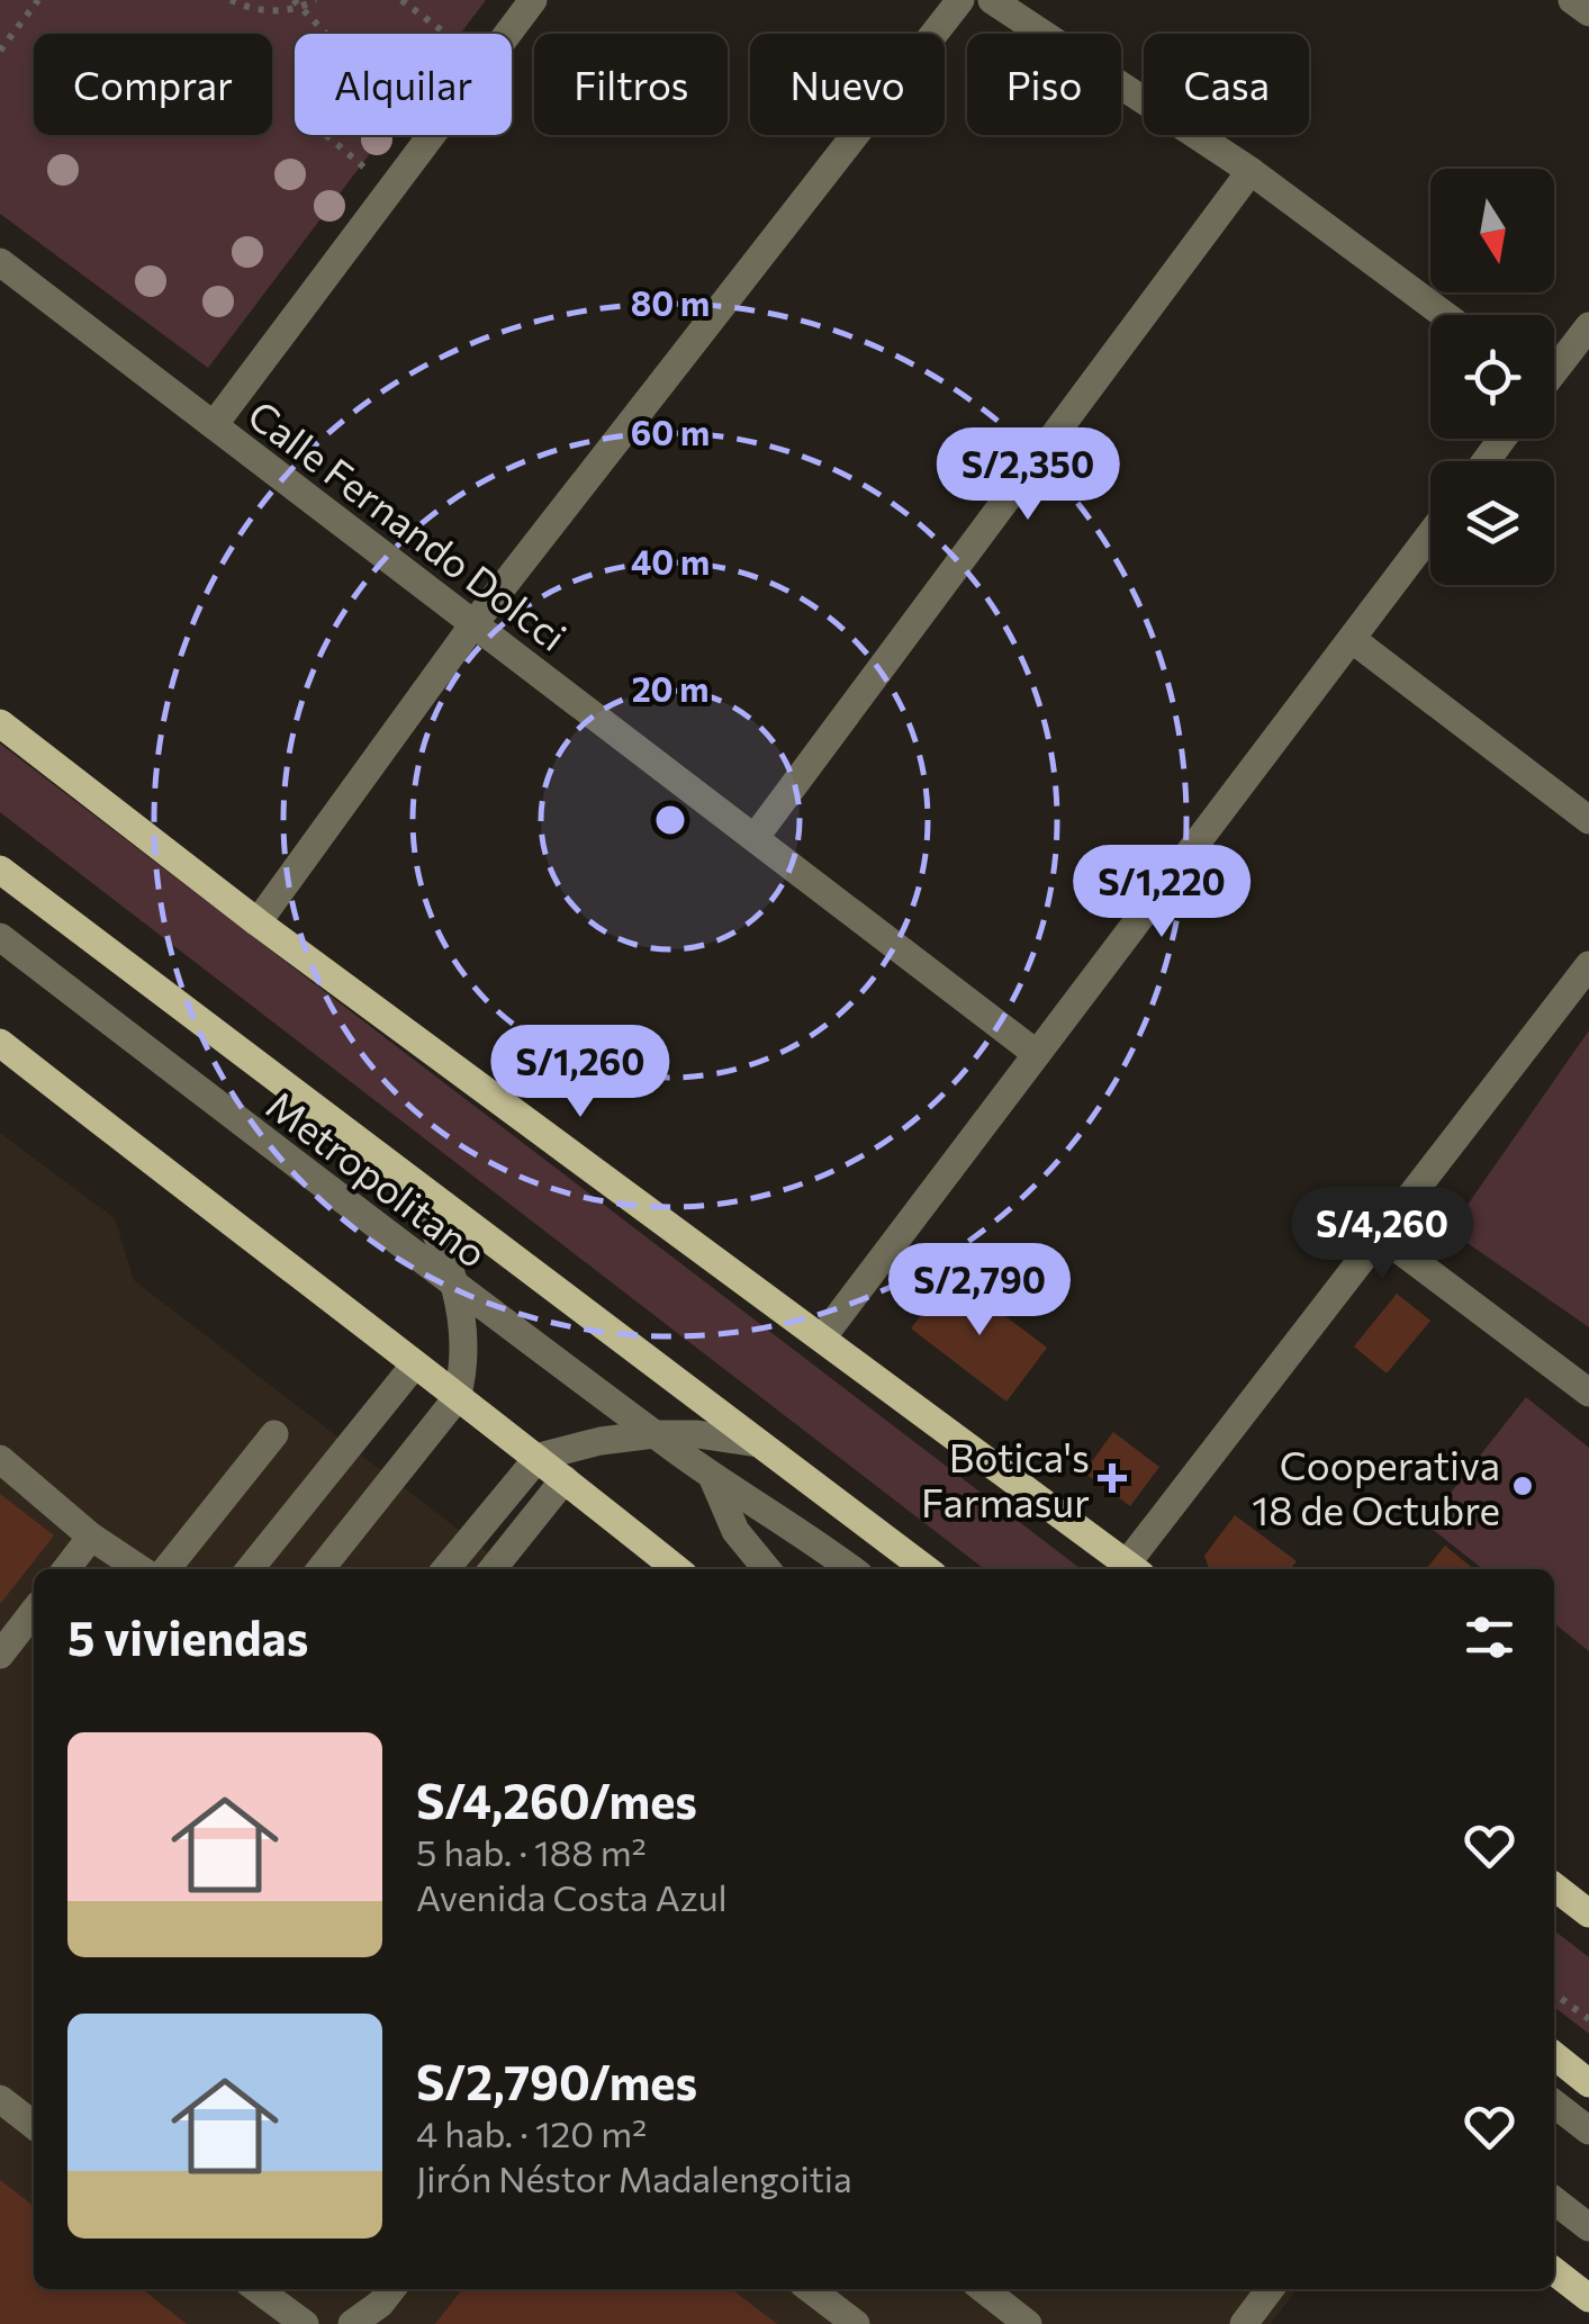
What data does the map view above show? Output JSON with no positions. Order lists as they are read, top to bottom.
{
  "streets": {
    "street": ["Calle Fernando Dolcci", "Metropolitano"]
  },
  "places": {
    "health": ["Botica's Farmasur"],
    "other": ["Cooperativa 18 de Octubre"]
  },
  "north": "bottom",
  "page": {
    "chip": [
      "Comprar",
      "Alquilar",
      "Filtros",
      "Nuevo",
      "Piso",
      "Casa"
    ],
    "price": [
      "S/2,350",
      "S/1,220",
      "S/1,260",
      "S/4,260",
      "S/2,790"
    ],
    "heading": "5 viviendas",
    "list": [
      {
        "name": "S/4,260/mes",
        "note": "5 hab. · 188 m² · Avenida Costa Azul"
      },
      {
        "name": "S/2,790/mes",
        "note": "4 hab. · 120 m² · Jirón Néstor Madalengoitia"
      }
    ]
  },
  "rings": [
    "80 m",
    "60 m",
    "40 m",
    "20 m"
  ]
}
